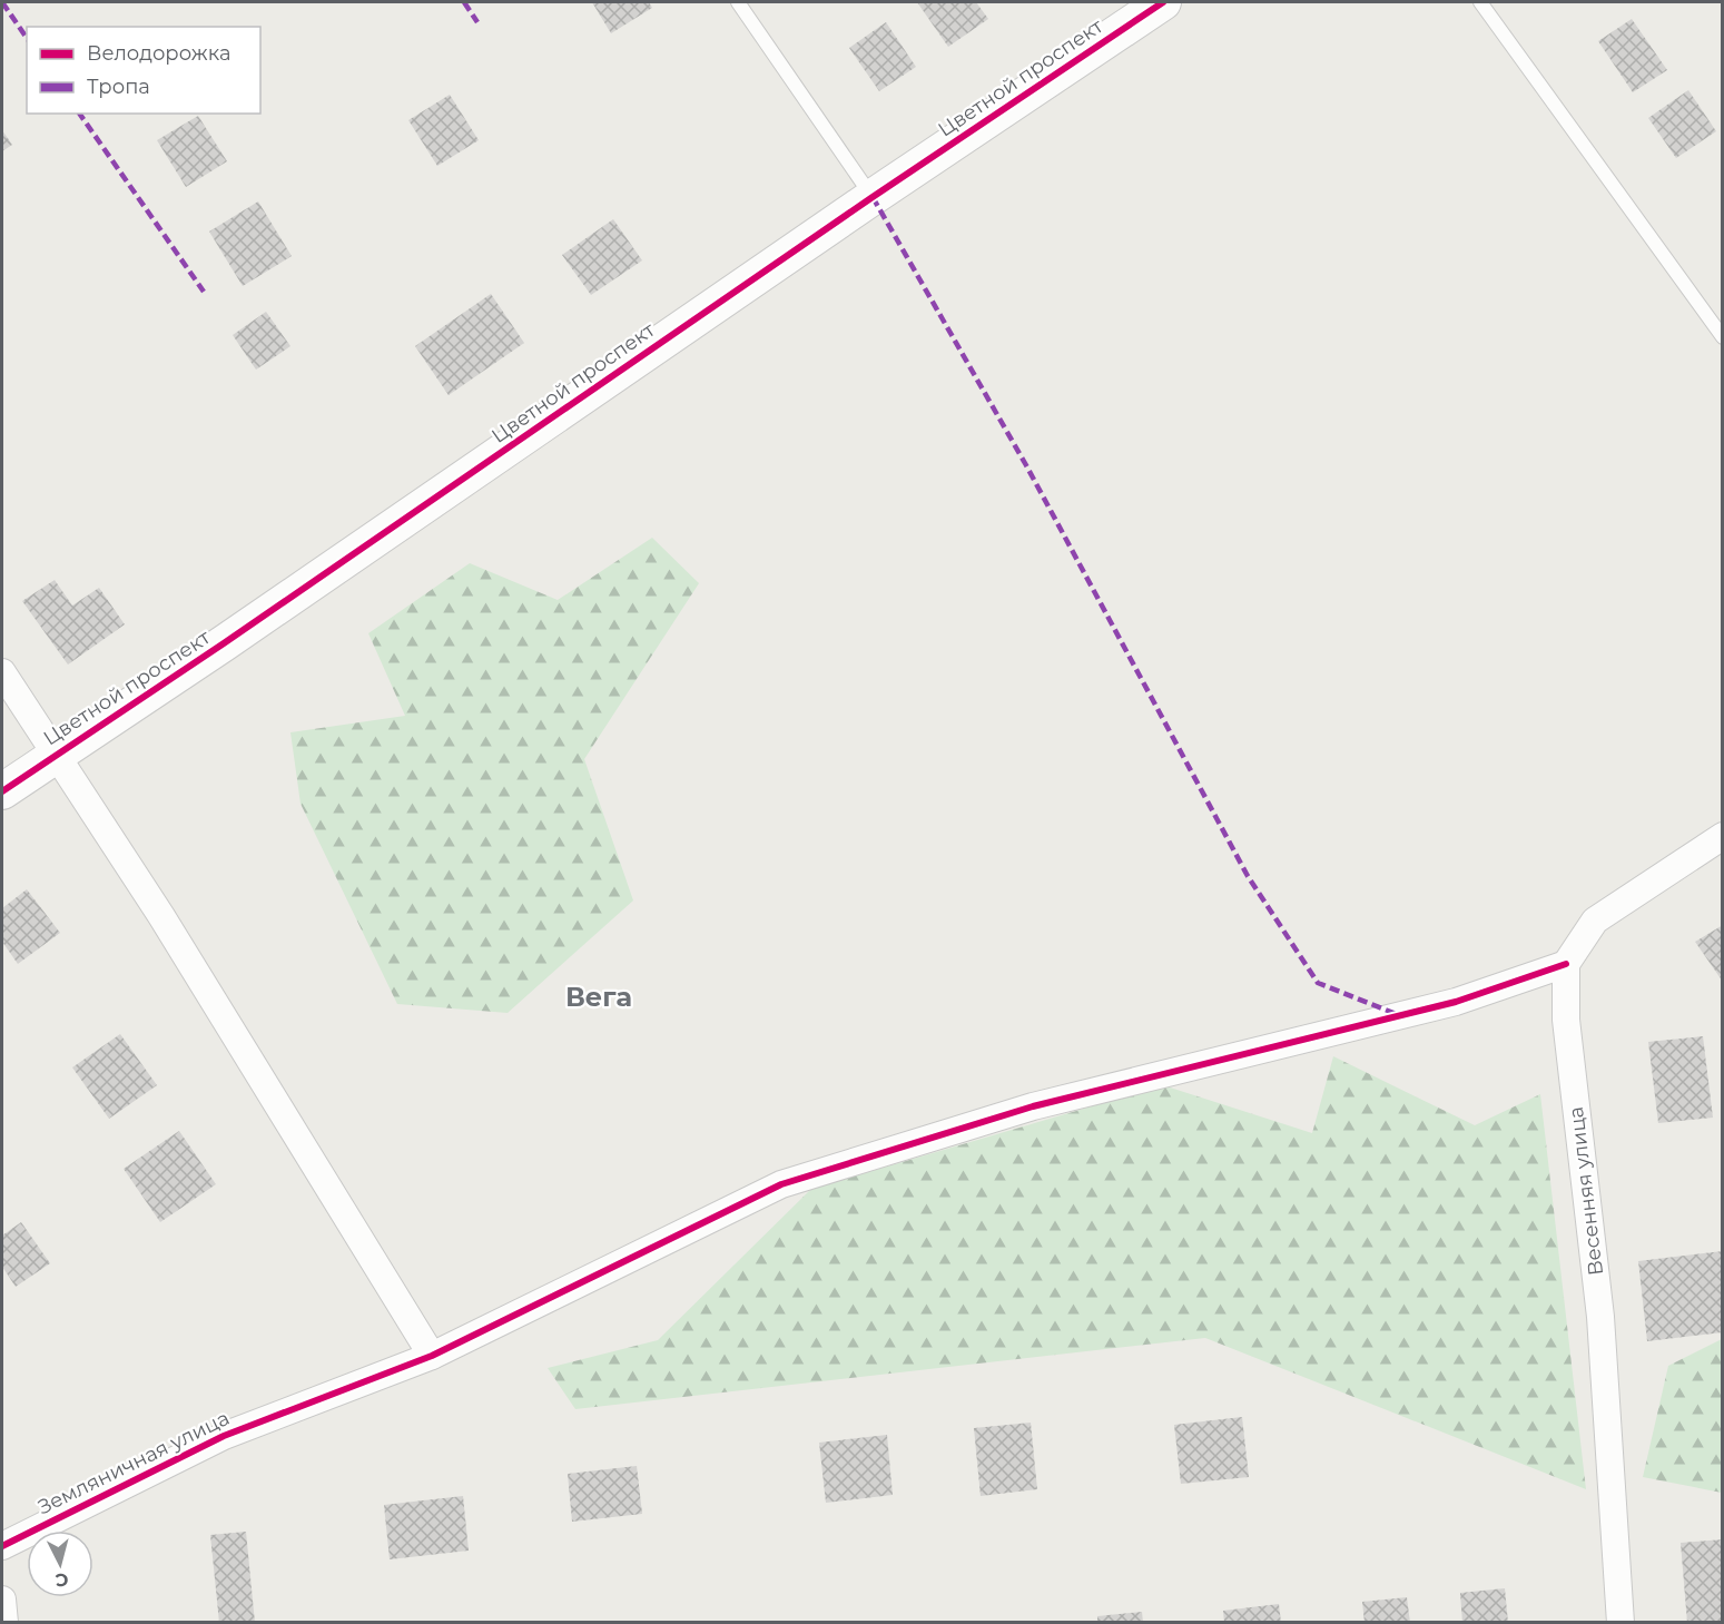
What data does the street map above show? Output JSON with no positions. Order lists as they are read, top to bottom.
{
  "streets": {
    "street": ["Цветной проспект", "Весенняя улица", "Земляничная улица"]
  },
  "crossings": [
    ["Весенняя улица", "Земляничная улица"]
  ],
  "districts": ["Вега"],
  "legend": ["Велодорожка", "Тропа"],
  "north": "bottom"
}
